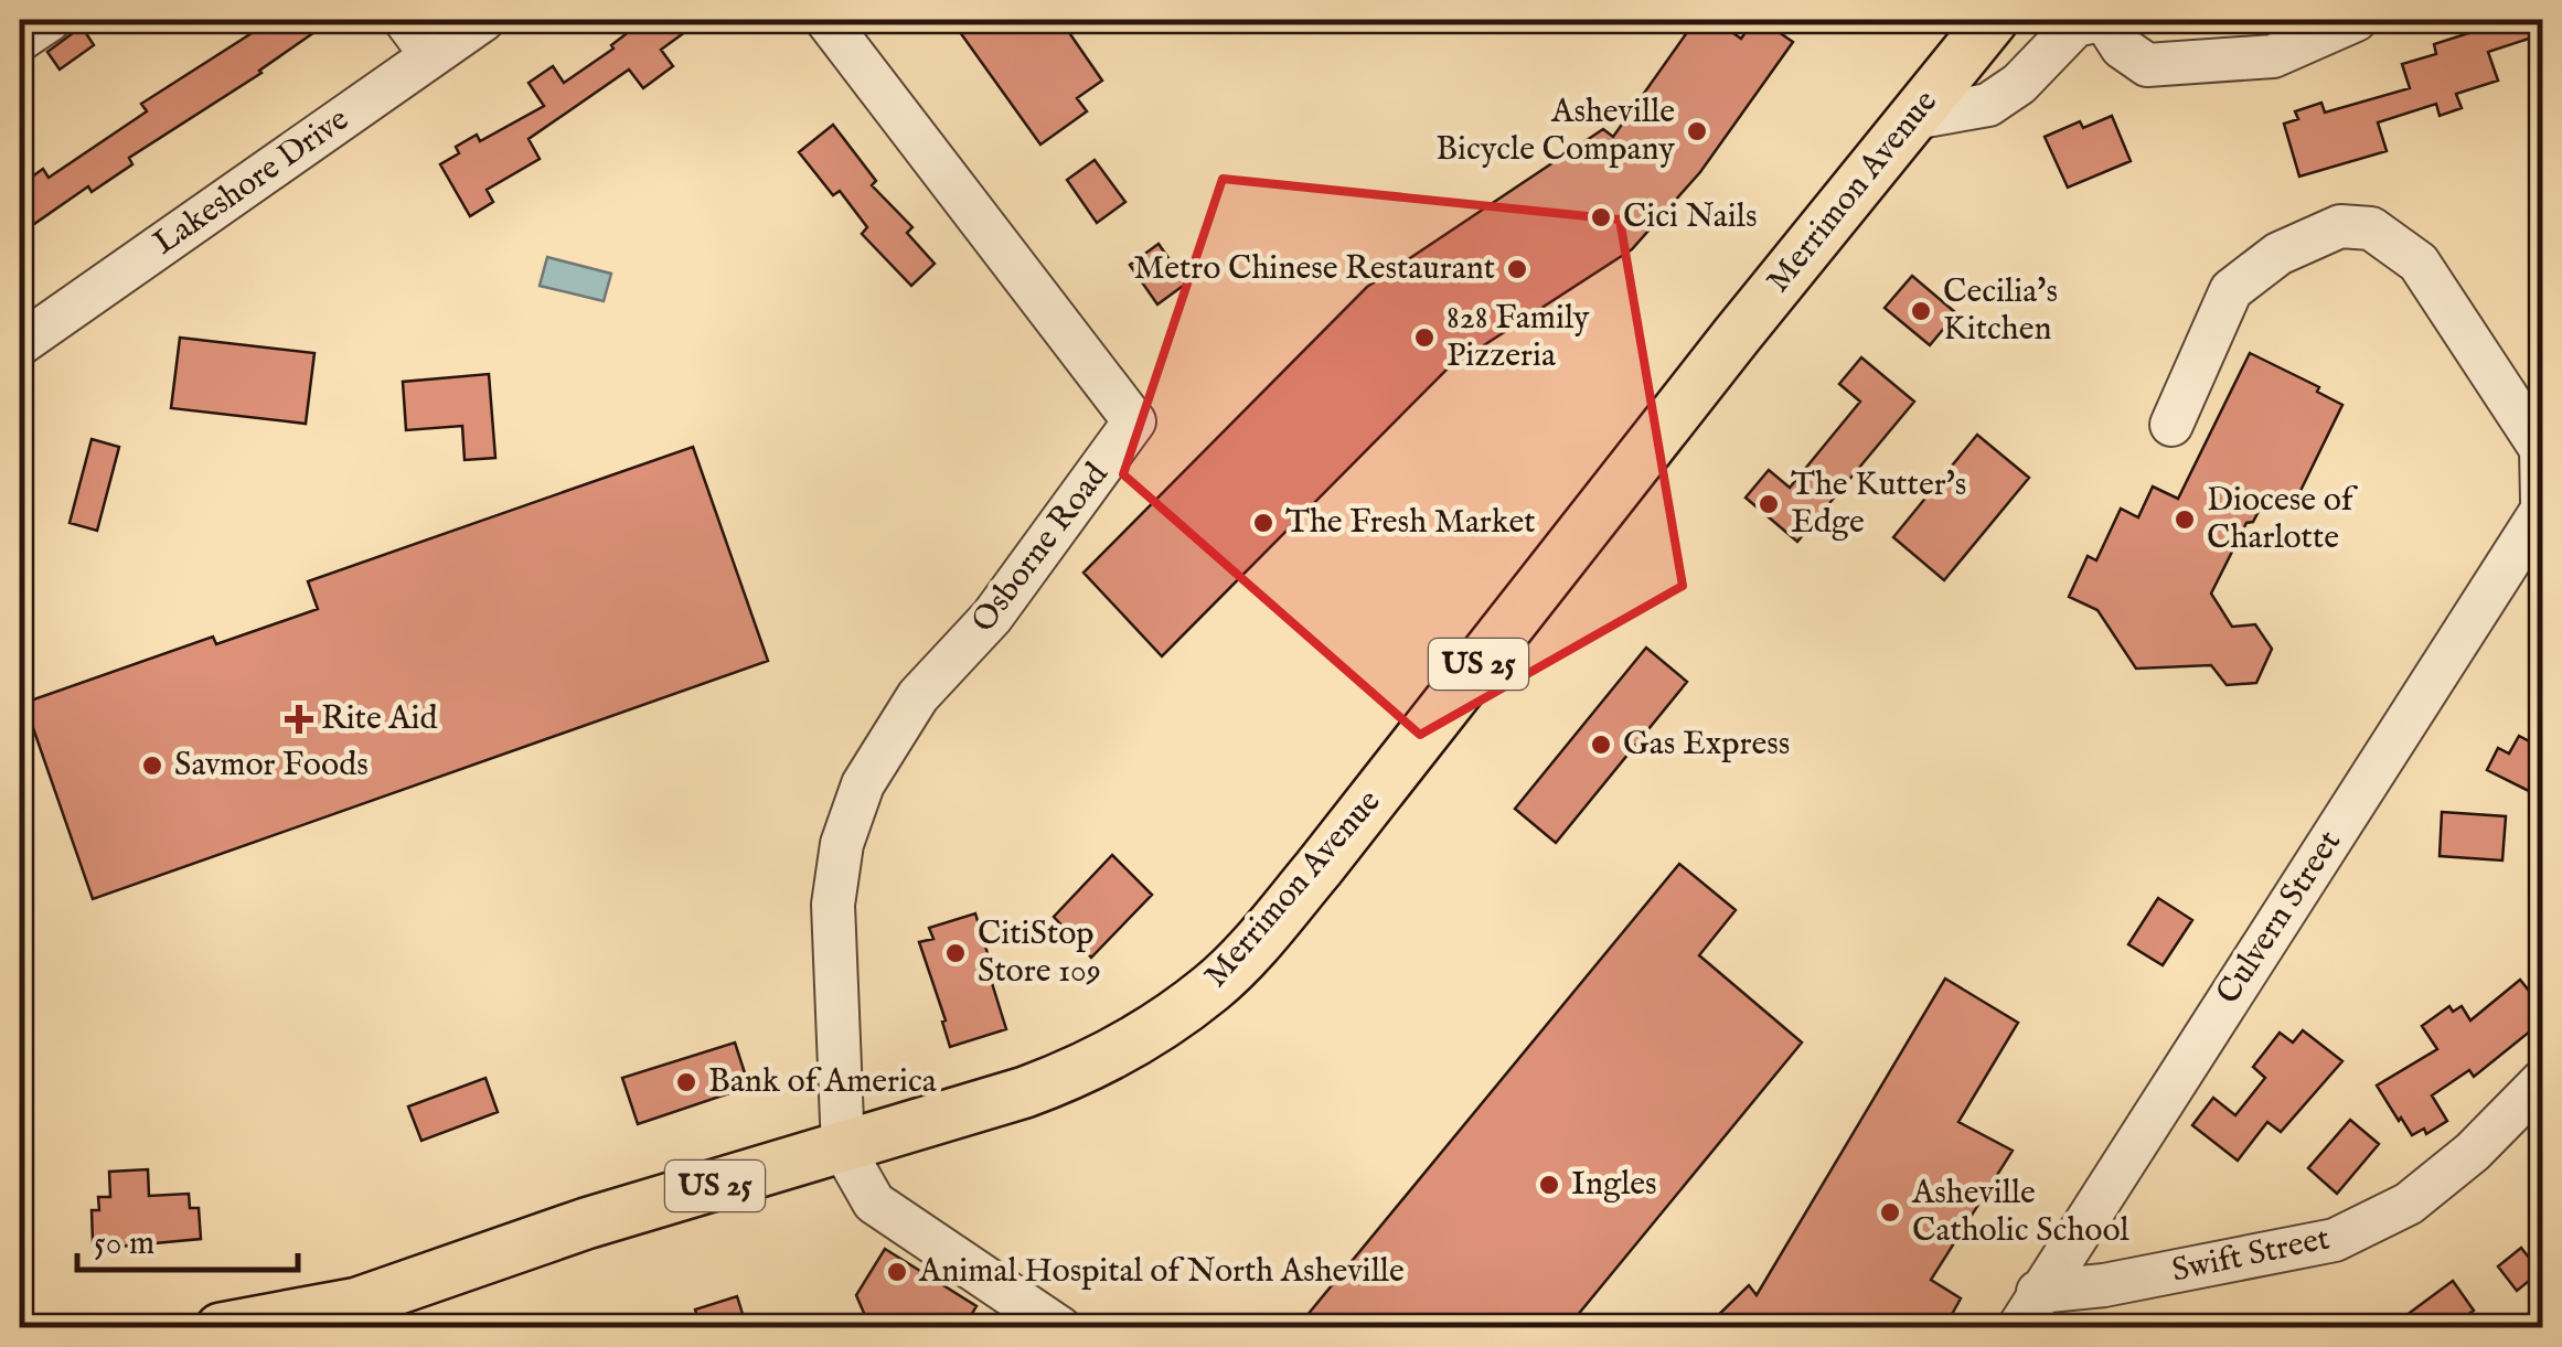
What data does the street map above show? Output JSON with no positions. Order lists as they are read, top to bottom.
{
  "streets": {
    "main road": ["Merrimon Avenue", "US 25"],
    "street": [
      "Lakeshore Drive",
      "Osborne Road",
      "Culvern Street",
      "Swift Street"
    ]
  },
  "crossings": [
    ["Merrimon Avenue", "Osborne Road"],
    ["Culvern Street", "Swift Street"]
  ],
  "places": {
    "other": [
      "Asheville Bicycle Company",
      "Cici Nails",
      "Metro Chinese Restaurant",
      "Cecilia's Kitchen",
      "828 Family Pizzeria",
      "The Kutter's Edge",
      "Diocese of Charlotte",
      "The Fresh Market",
      "Gas Express",
      "Savmor Foods",
      "CitiStop Store 109",
      "Bank of America",
      "Ingles",
      "Asheville Catholic School",
      "Animal Hospital of North Asheville"
    ],
    "health": ["Rite Aid"]
  },
  "scale_bar": "50 m"
}
